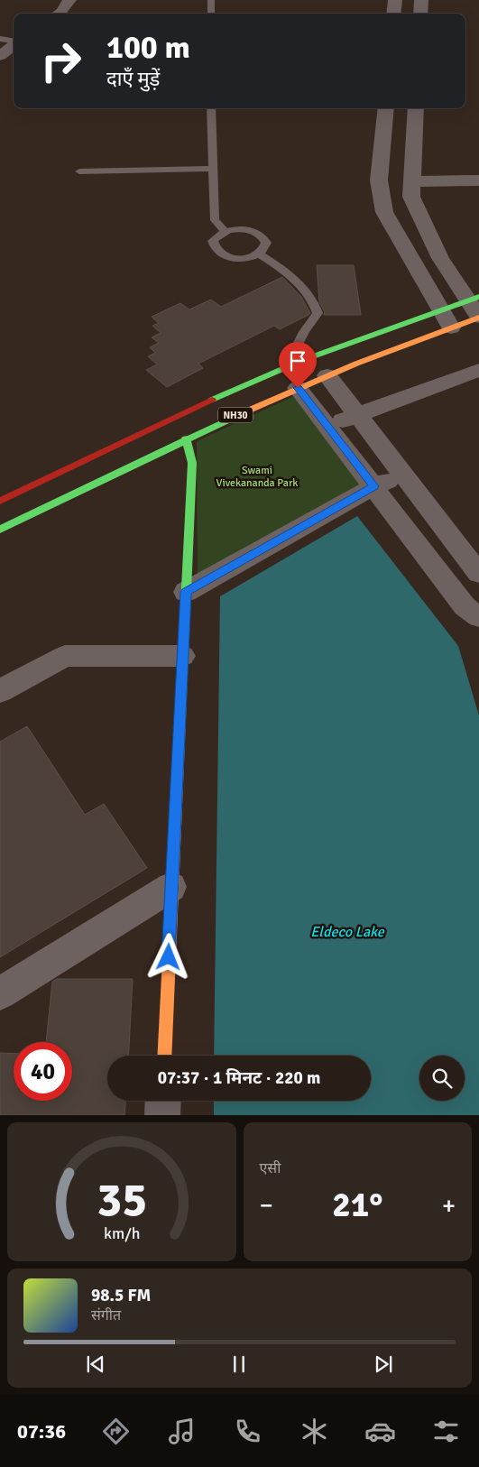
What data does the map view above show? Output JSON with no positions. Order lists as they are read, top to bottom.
{
  "streets": {
    "main road": ["NH30"]
  },
  "water": ["Eldeco Lake"],
  "parks": ["Swami Vivekananda Park"],
  "page": {
    "turn": ["100 m", "दाएँ मुड़ें"],
    "limit": "40",
    "trip": "07:37 · 1 मिनट · 220 m",
    "tile": "एसी",
    "heat": ["−", "21°", "+"],
    "song": ["98.5 FM", "संगीत"],
    "tabs": "07:36",
    "gauge": ["35", "km/h"]
  }
}
